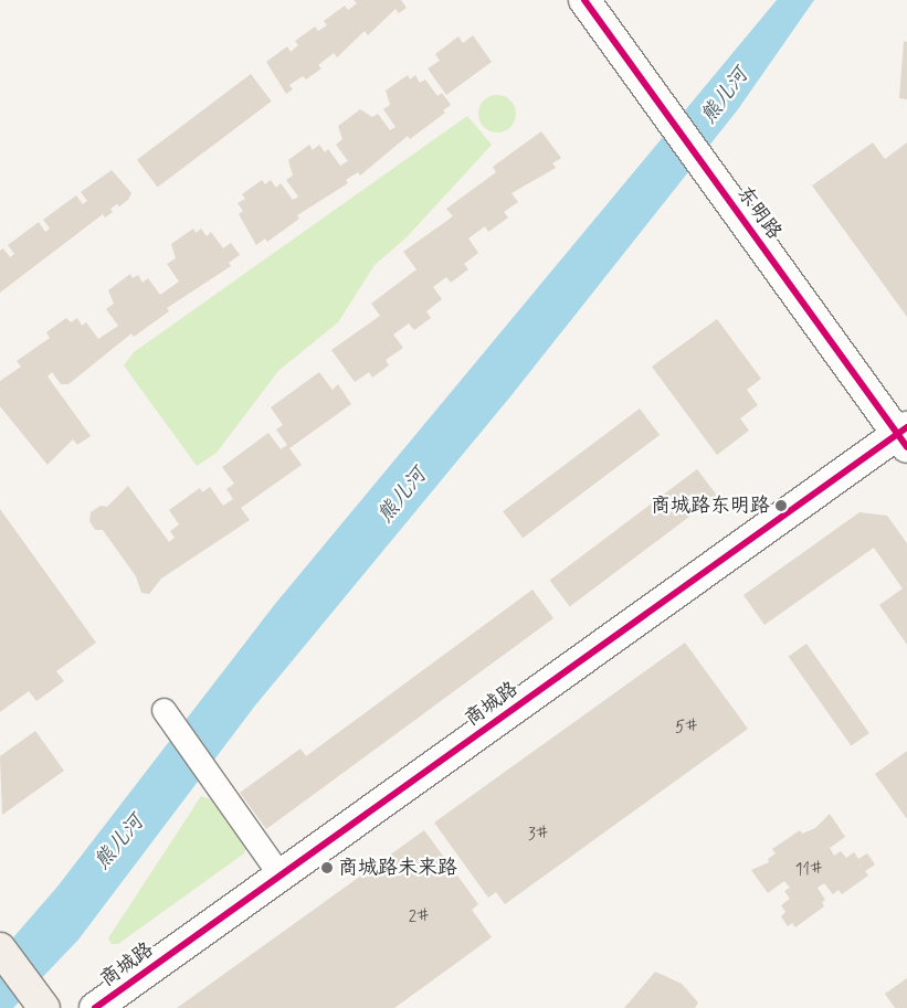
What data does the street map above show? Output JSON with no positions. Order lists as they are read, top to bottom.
{
  "streets": {
    "street": ["东明路", "商城路"]
  },
  "crossings": [
    ["东明路", "商城路"]
  ],
  "water": ["熊儿河"],
  "places": ["商城路东明路", "商城路未来路"],
  "house_numbers": [
    "5#",
    "3#",
    "11#",
    "2#"
  ]
}
